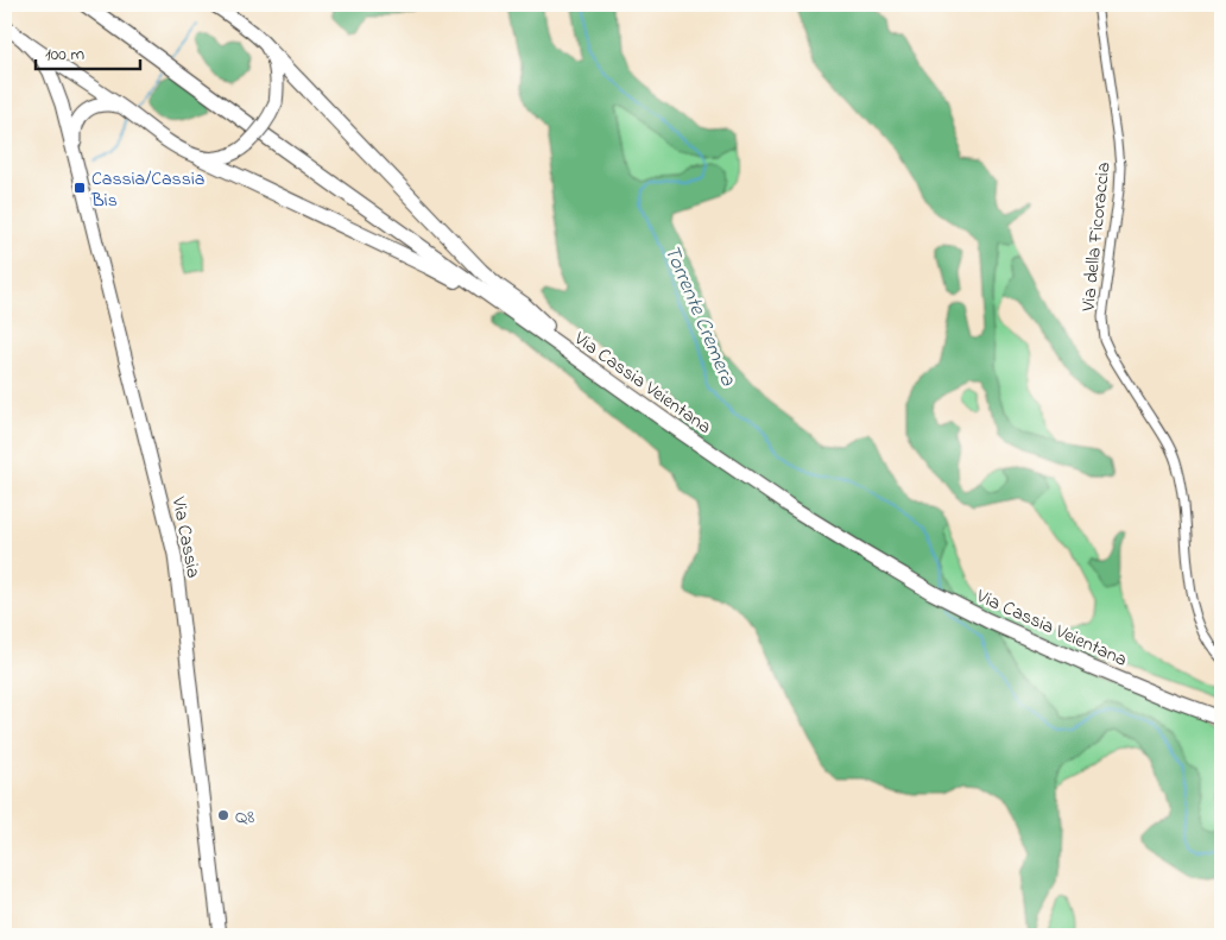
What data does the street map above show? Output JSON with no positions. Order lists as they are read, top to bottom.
{
  "streets": {
    "highway": ["Via Cassia Veientana"],
    "main road": ["Via Cassia"],
    "street": ["Via della Ficoraccia"]
  },
  "water": ["Torrente Cremera"],
  "places": {
    "transit": ["Cassia/Cassia Bis"],
    "other": ["Q8"]
  },
  "scale_bar": "100 m"
}
